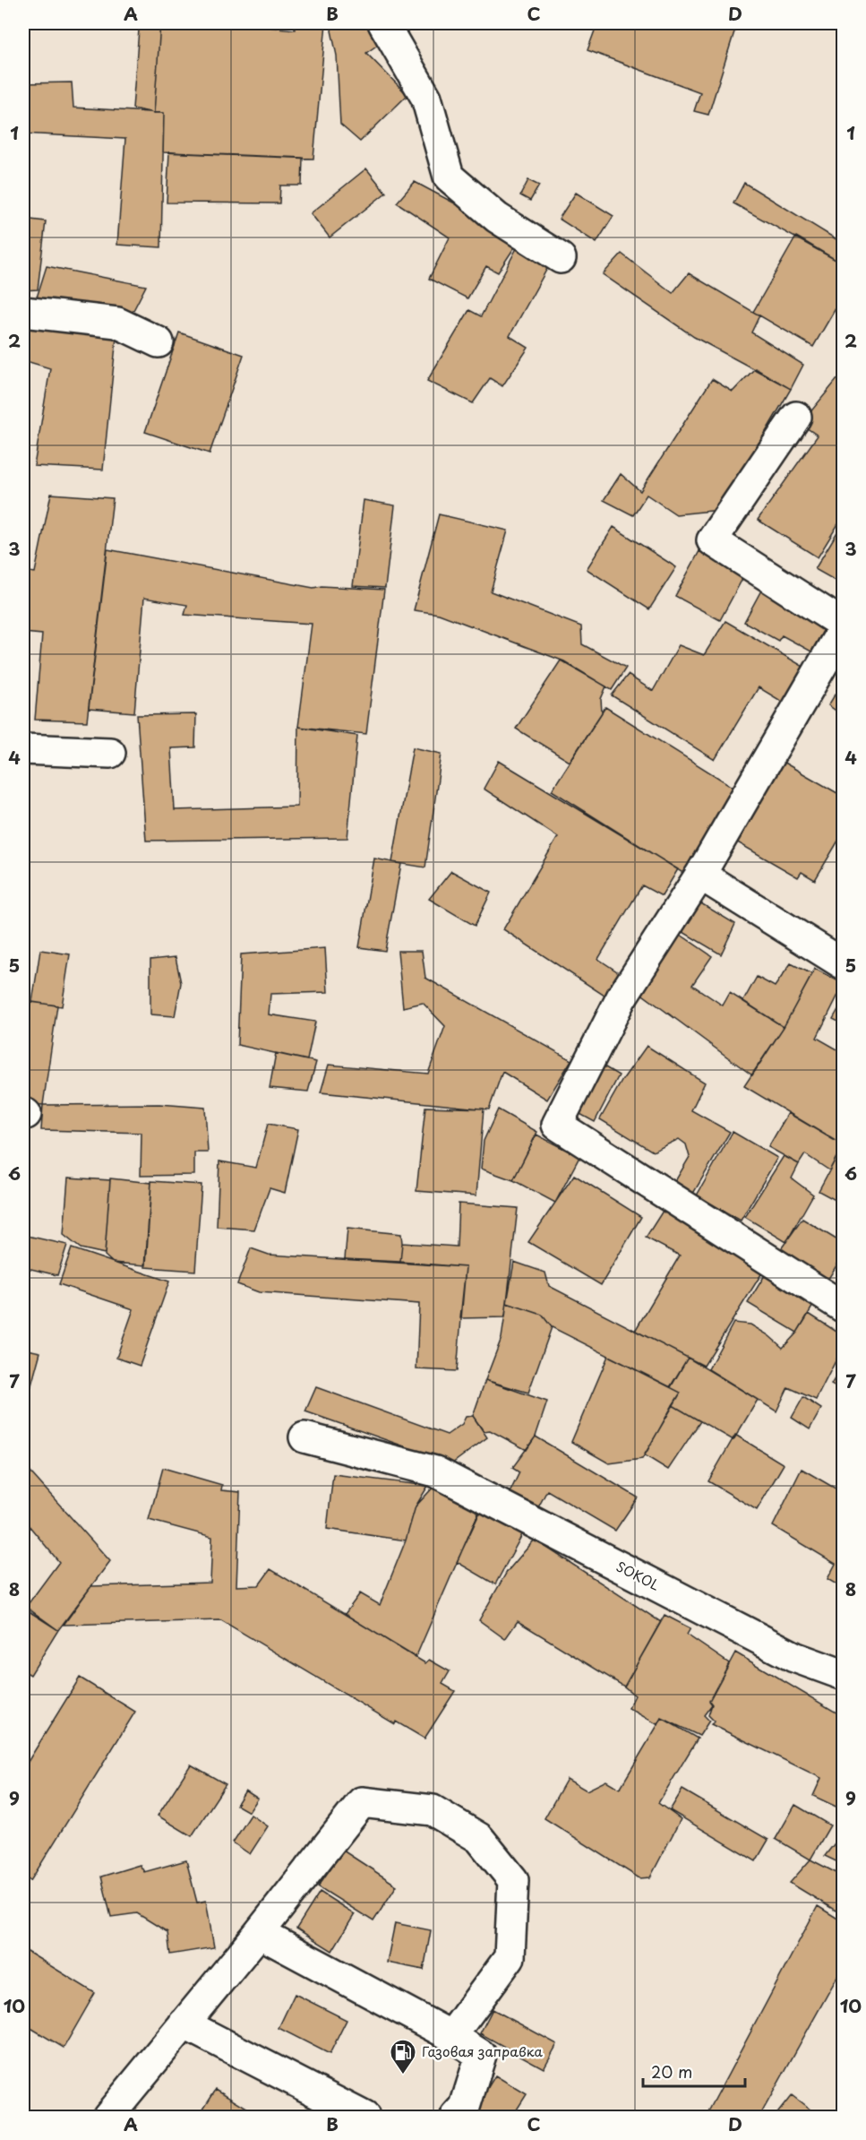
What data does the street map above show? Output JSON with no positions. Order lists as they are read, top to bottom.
{
  "streets": {
    "street": ["SOKOL"]
  },
  "places": {
    "fuel station": ["Газовая заправка"]
  },
  "scale_bar": "20 m",
  "grid": {
    "columns": [
      "A",
      "B",
      "C",
      "D"
    ],
    "rows": [
      "1",
      "2",
      "3",
      "4",
      "5",
      "6",
      "7",
      "8",
      "9",
      "10"
    ]
  }
}
